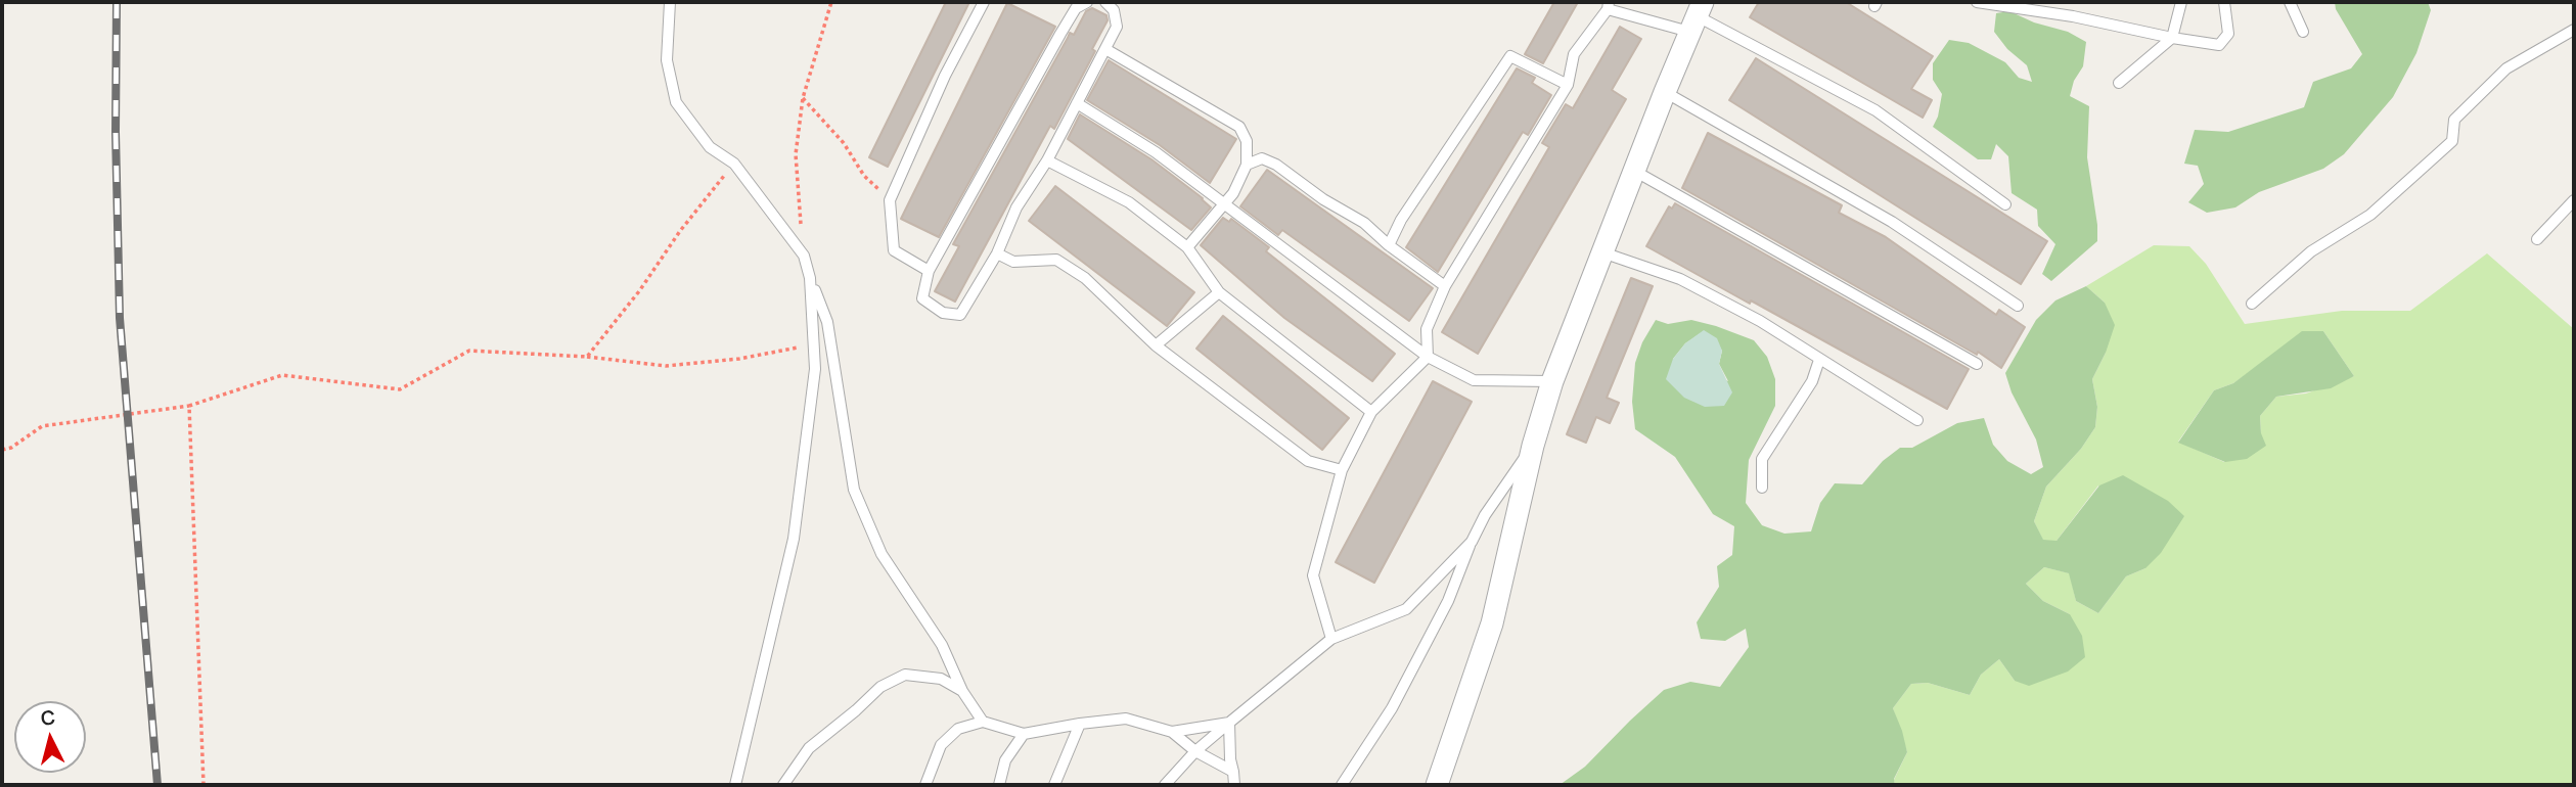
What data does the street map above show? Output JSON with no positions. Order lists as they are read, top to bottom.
{
  "north": "top"
}
